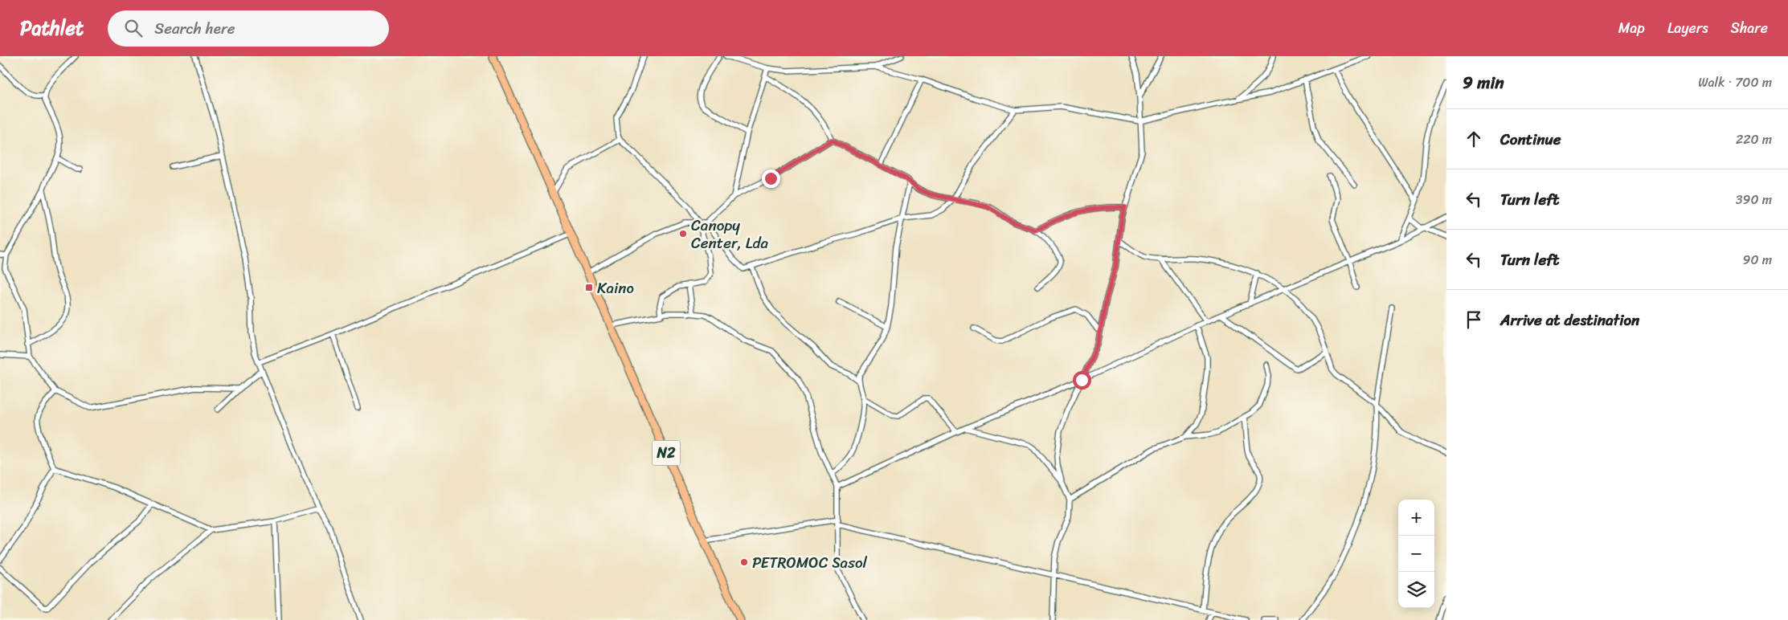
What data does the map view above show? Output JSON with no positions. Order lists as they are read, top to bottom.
{
  "streets": {
    "main road": ["N2"]
  },
  "places": {
    "other": ["Canopy Center, Lda", "PETROMOC Sasol"],
    "transit": ["Kaino"]
  },
  "page": {
    "header": "Pathlet",
    "search": "Search here",
    "nav": ["Map", "Layers", "Share"],
    "heading": ["9 min", "Walk · 700 m"],
    "list": [
      ["Continue", "220 m"],
      ["Turn left", "390 m"],
      ["Turn left", "90 m"],
      "Arrive at destination"
    ],
    "map_buttons": ["+", "−"]
  }
}
